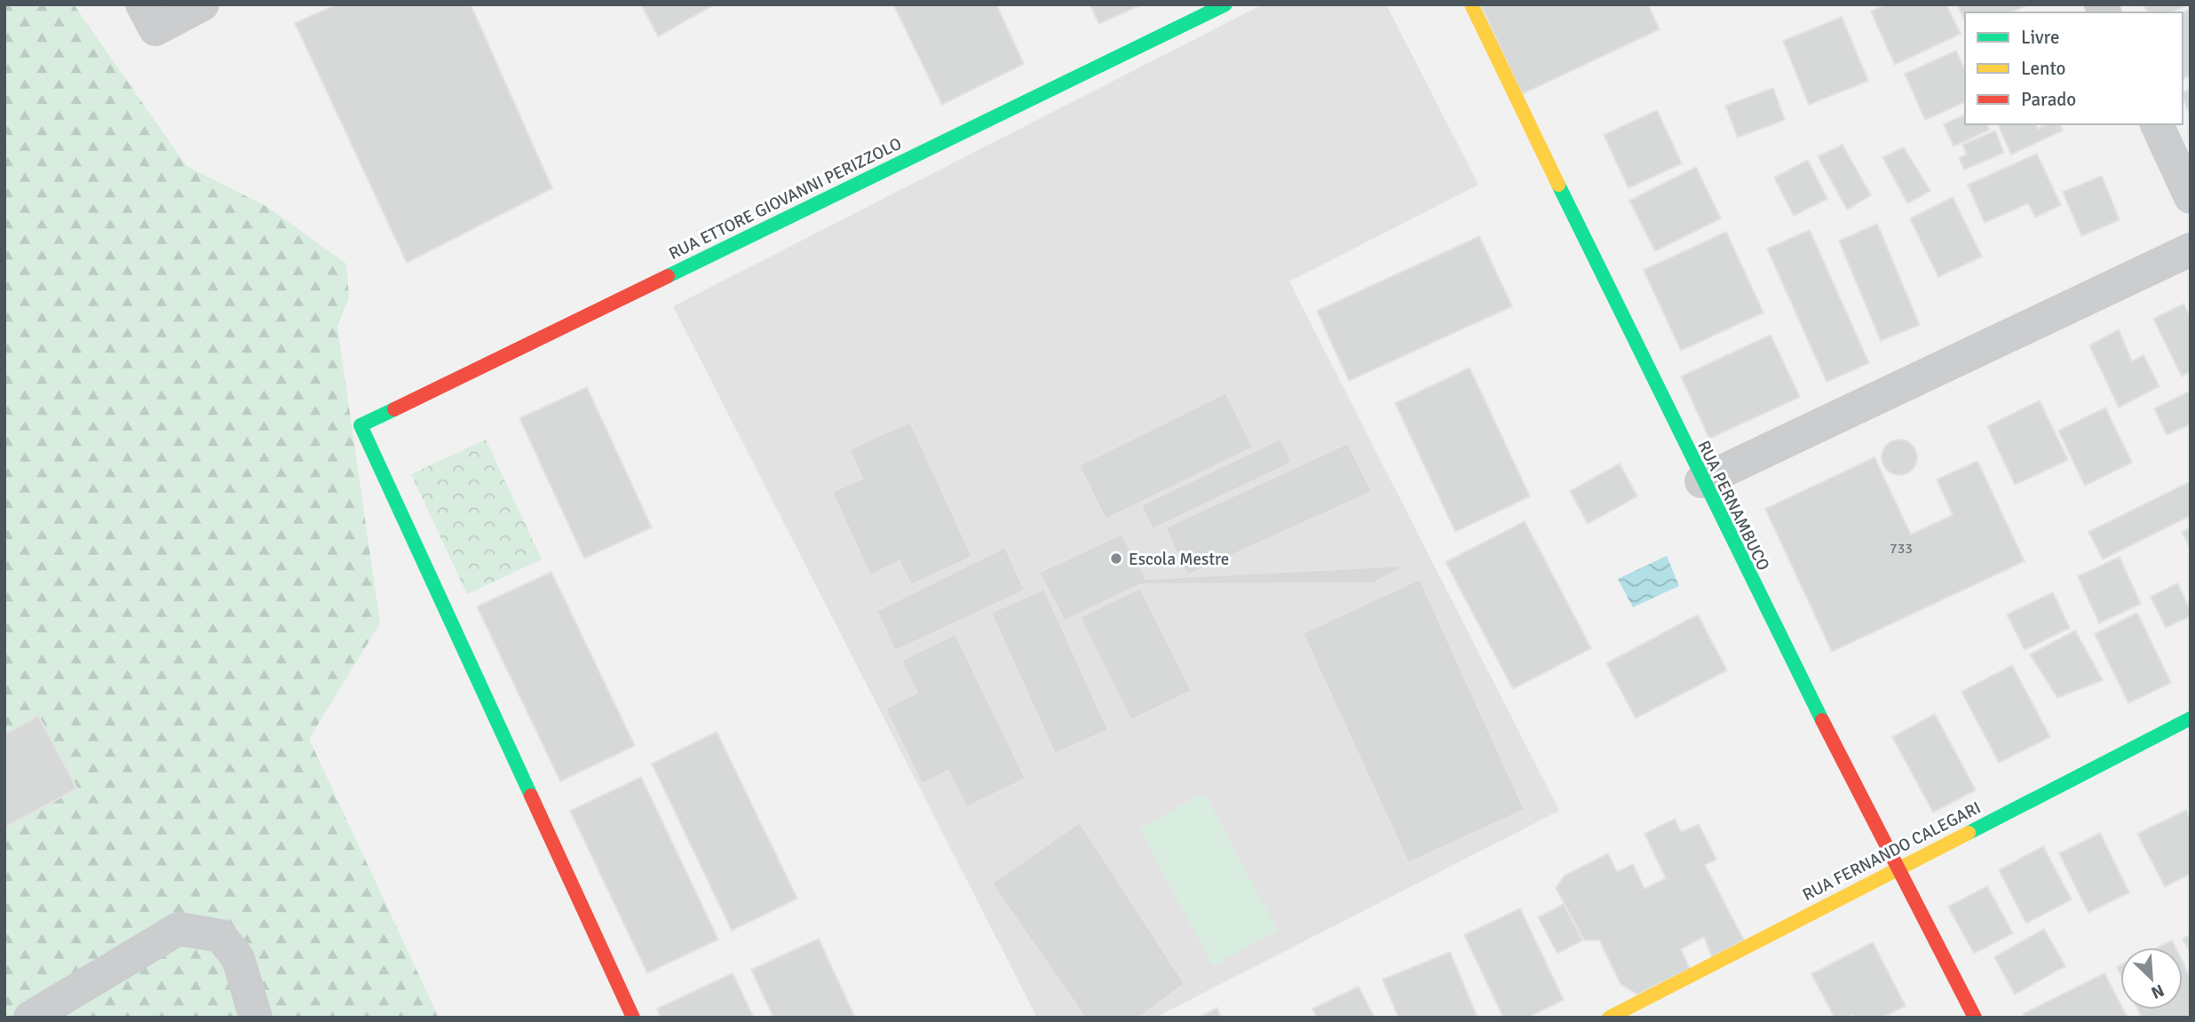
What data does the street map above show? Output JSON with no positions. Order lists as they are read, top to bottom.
{
  "streets": {
    "street": ["RUA ETTORE GIOVANNI PERIZZOLO", "RUA PERNAMBUCO", "RUA FERNANDO CALEGARI"]
  },
  "crossings": [
    ["RUA PERNAMBUCO", "RUA FERNANDO CALEGARI"]
  ],
  "places": ["Escola Mestre"],
  "house_numbers": ["733"],
  "legend": ["Livre", "Lento", "Parado"],
  "north": "bottom right"
}
